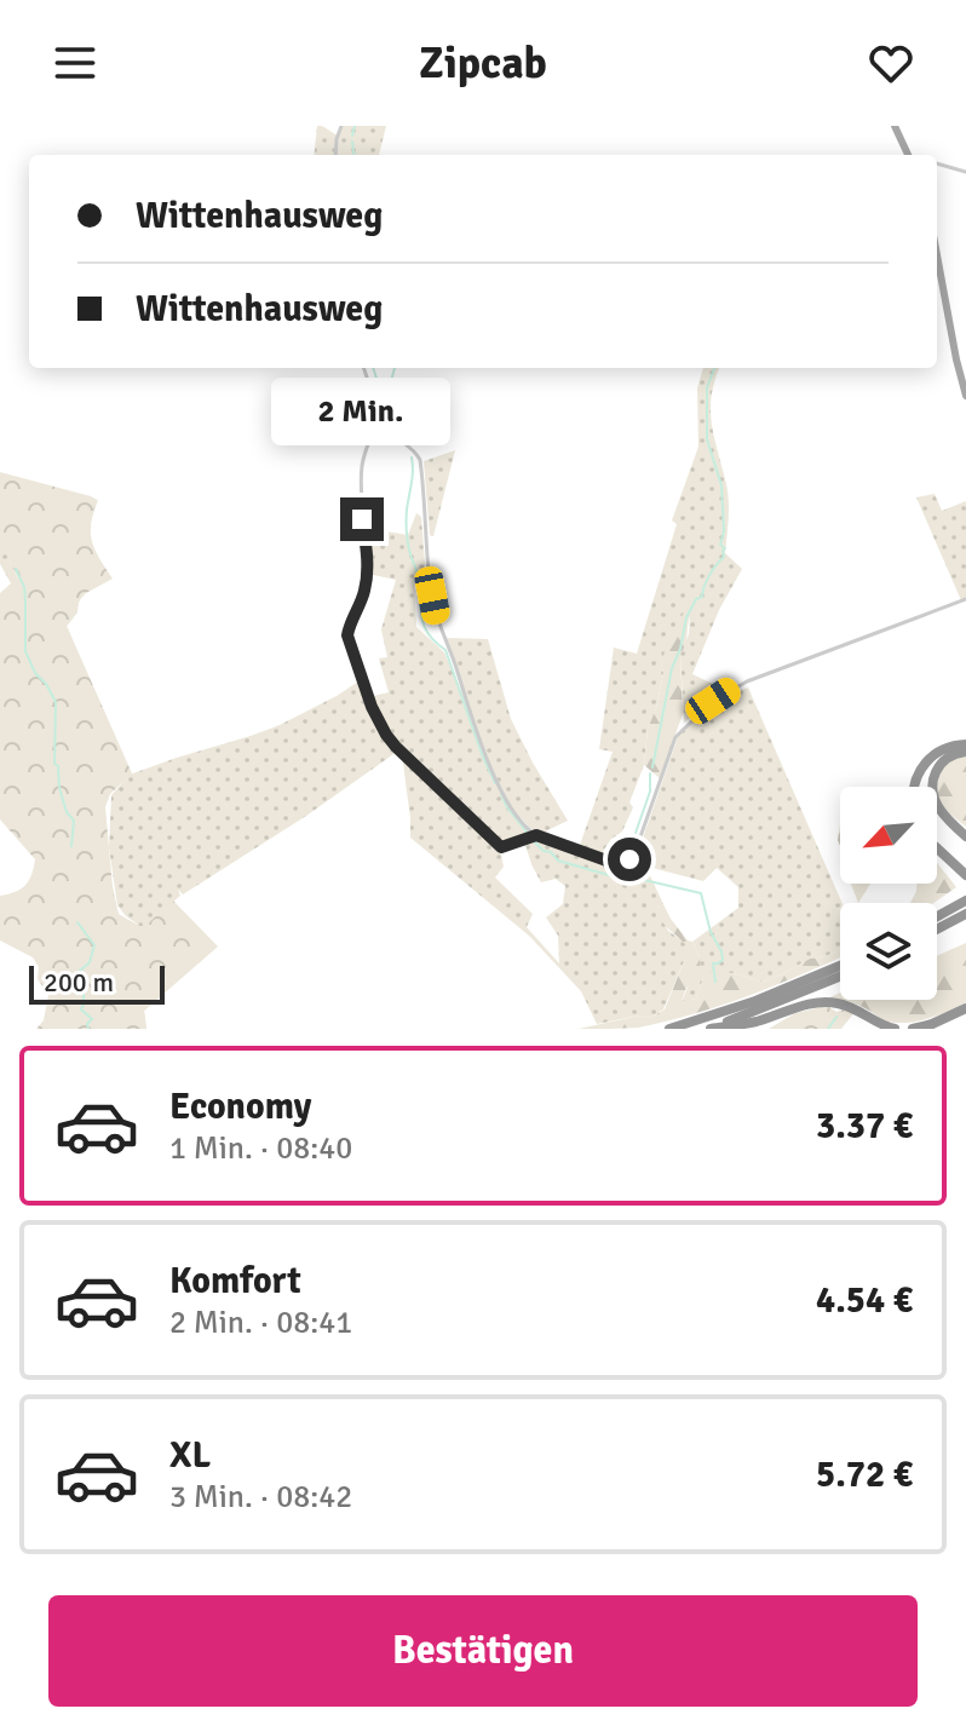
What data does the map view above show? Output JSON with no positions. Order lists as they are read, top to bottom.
{
  "scale_bar": "200 m",
  "north": "bottom left",
  "page": {
    "header": "Zipcab",
    "banner": ["Wittenhausweg", "Wittenhausweg"],
    "bubble": "2 Min.",
    "scale": "200 m",
    "list": [
      {
        "name": "Economy",
        "note": "1 Min. · 08:40",
        "value": "3.37 €"
      },
      {
        "name": "Komfort",
        "note": "2 Min. · 08:41",
        "value": "4.54 €"
      },
      {
        "name": "XL",
        "note": "3 Min. · 08:42",
        "value": "5.72 €"
      }
    ],
    "buttons": "Bestätigen"
  }
}
